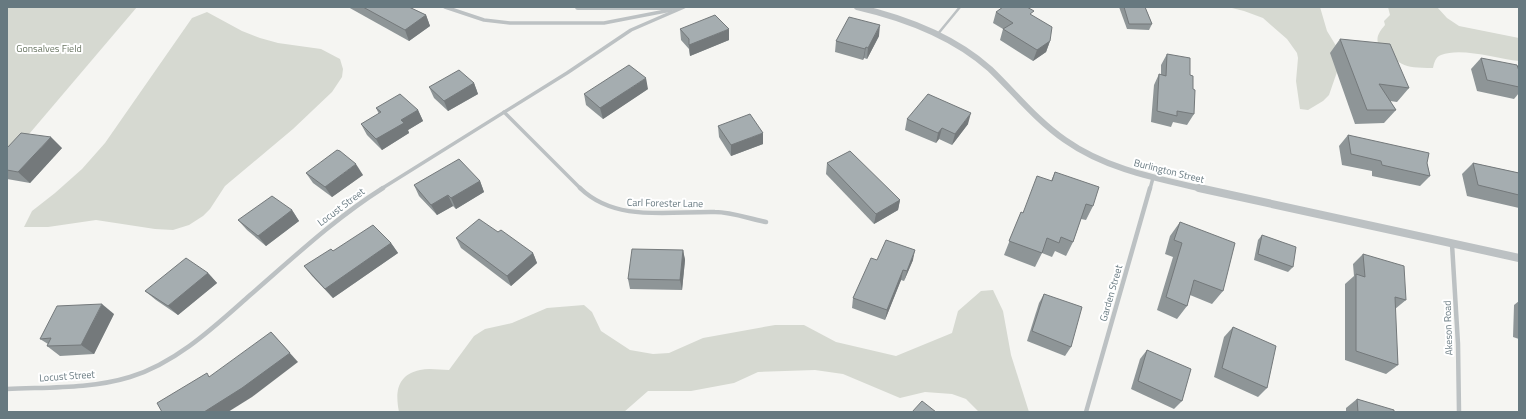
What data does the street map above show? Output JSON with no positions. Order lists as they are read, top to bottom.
{
  "streets": {
    "street": [
      "Burlington Street",
      "Carl Forester Lane",
      "Locust Street",
      "Garden Street",
      "Akeson Road"
    ]
  },
  "crossings": [
    ["Burlington Street", "Garden Street"],
    ["Burlington Street", "Akeson Road"],
    ["Carl Forester Lane", "Locust Street"]
  ],
  "parks": ["Gonsalves Field"]
}
